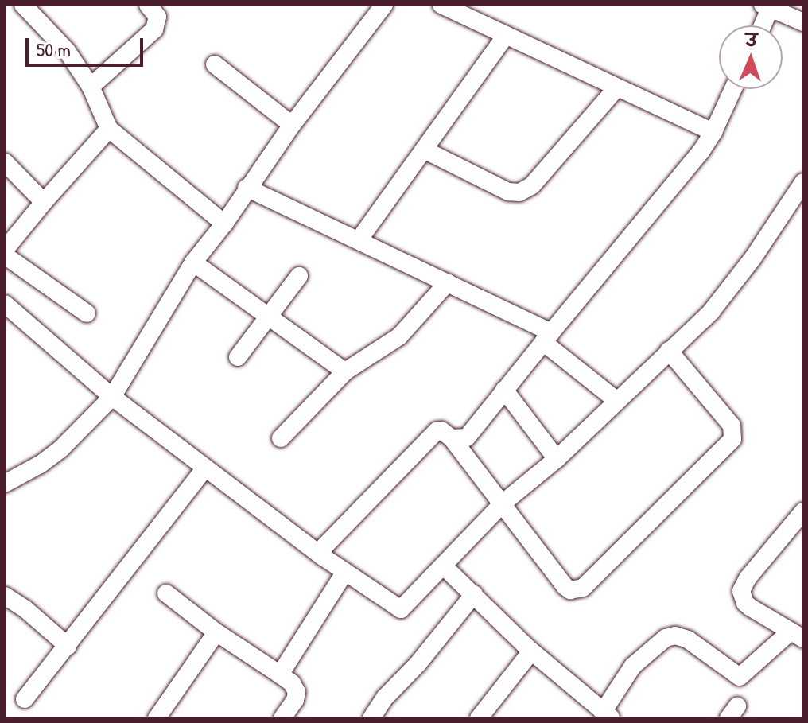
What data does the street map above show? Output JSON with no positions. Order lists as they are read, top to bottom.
{
  "scale_bar": "50 m",
  "north": "top"
}
